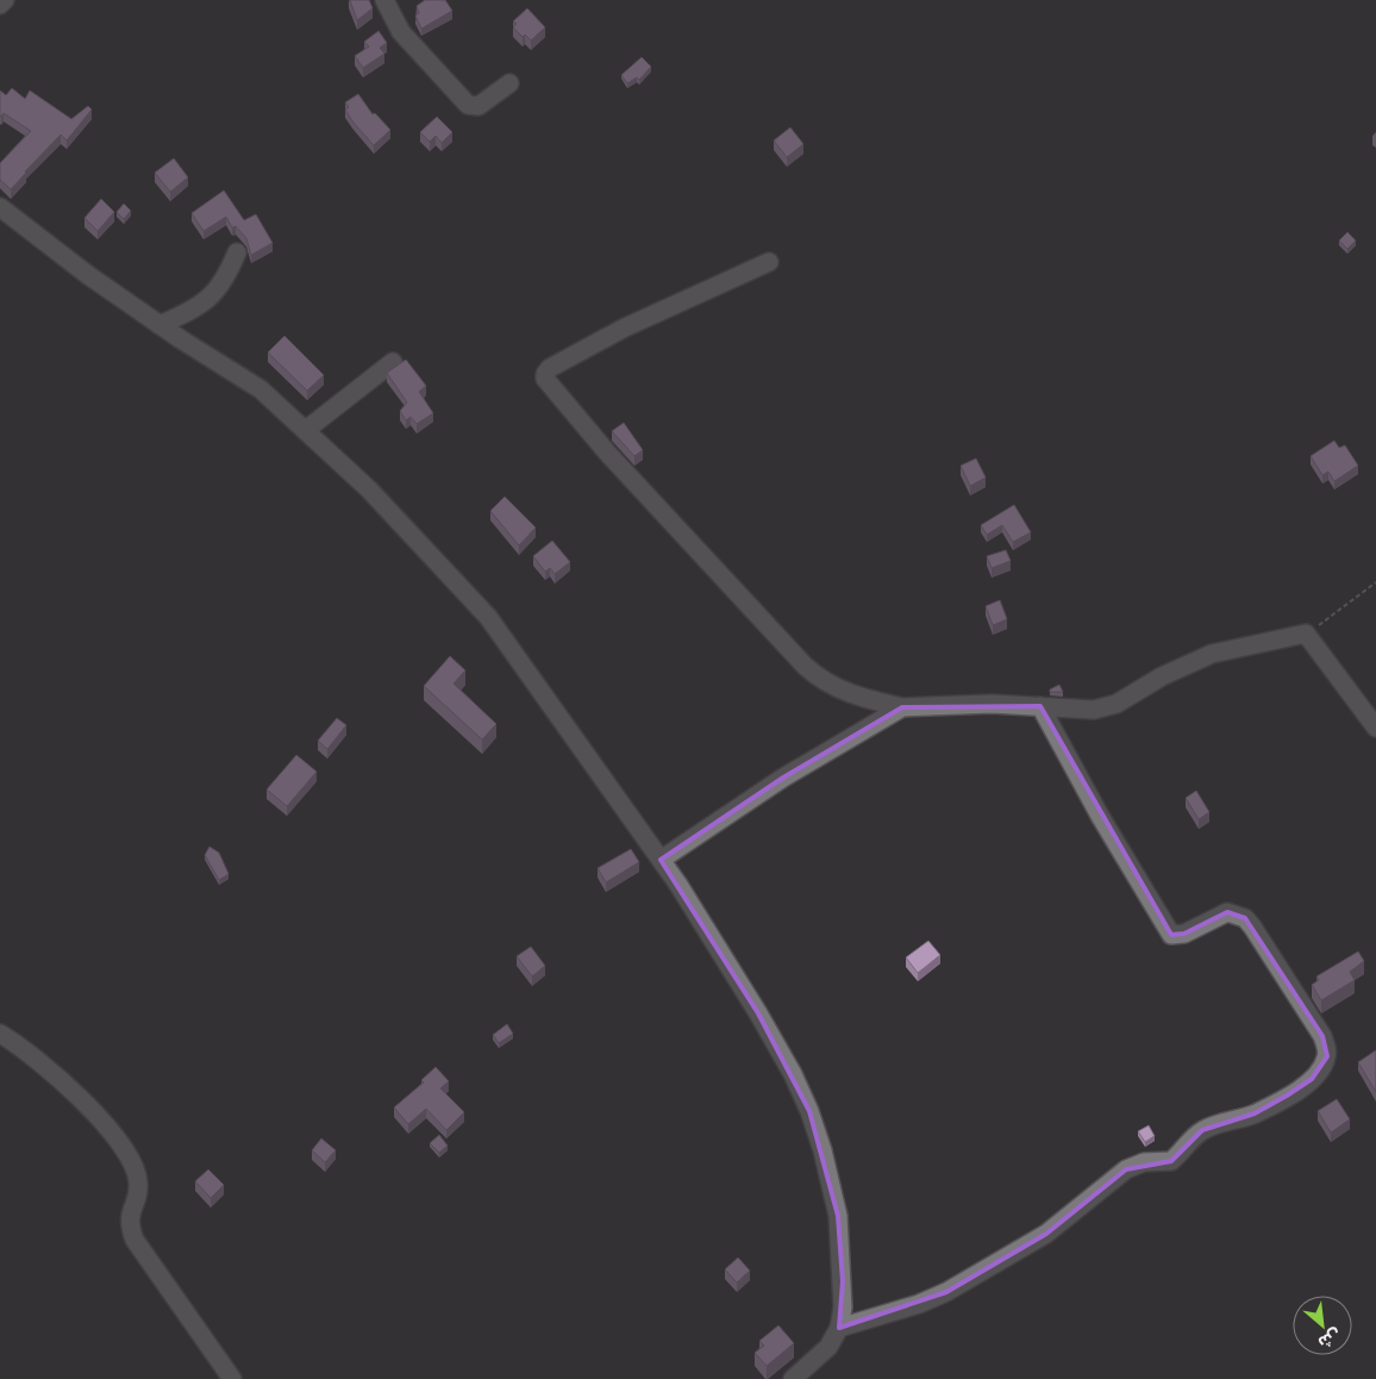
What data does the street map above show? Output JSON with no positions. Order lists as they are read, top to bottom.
{
  "north": "bottom right"
}
